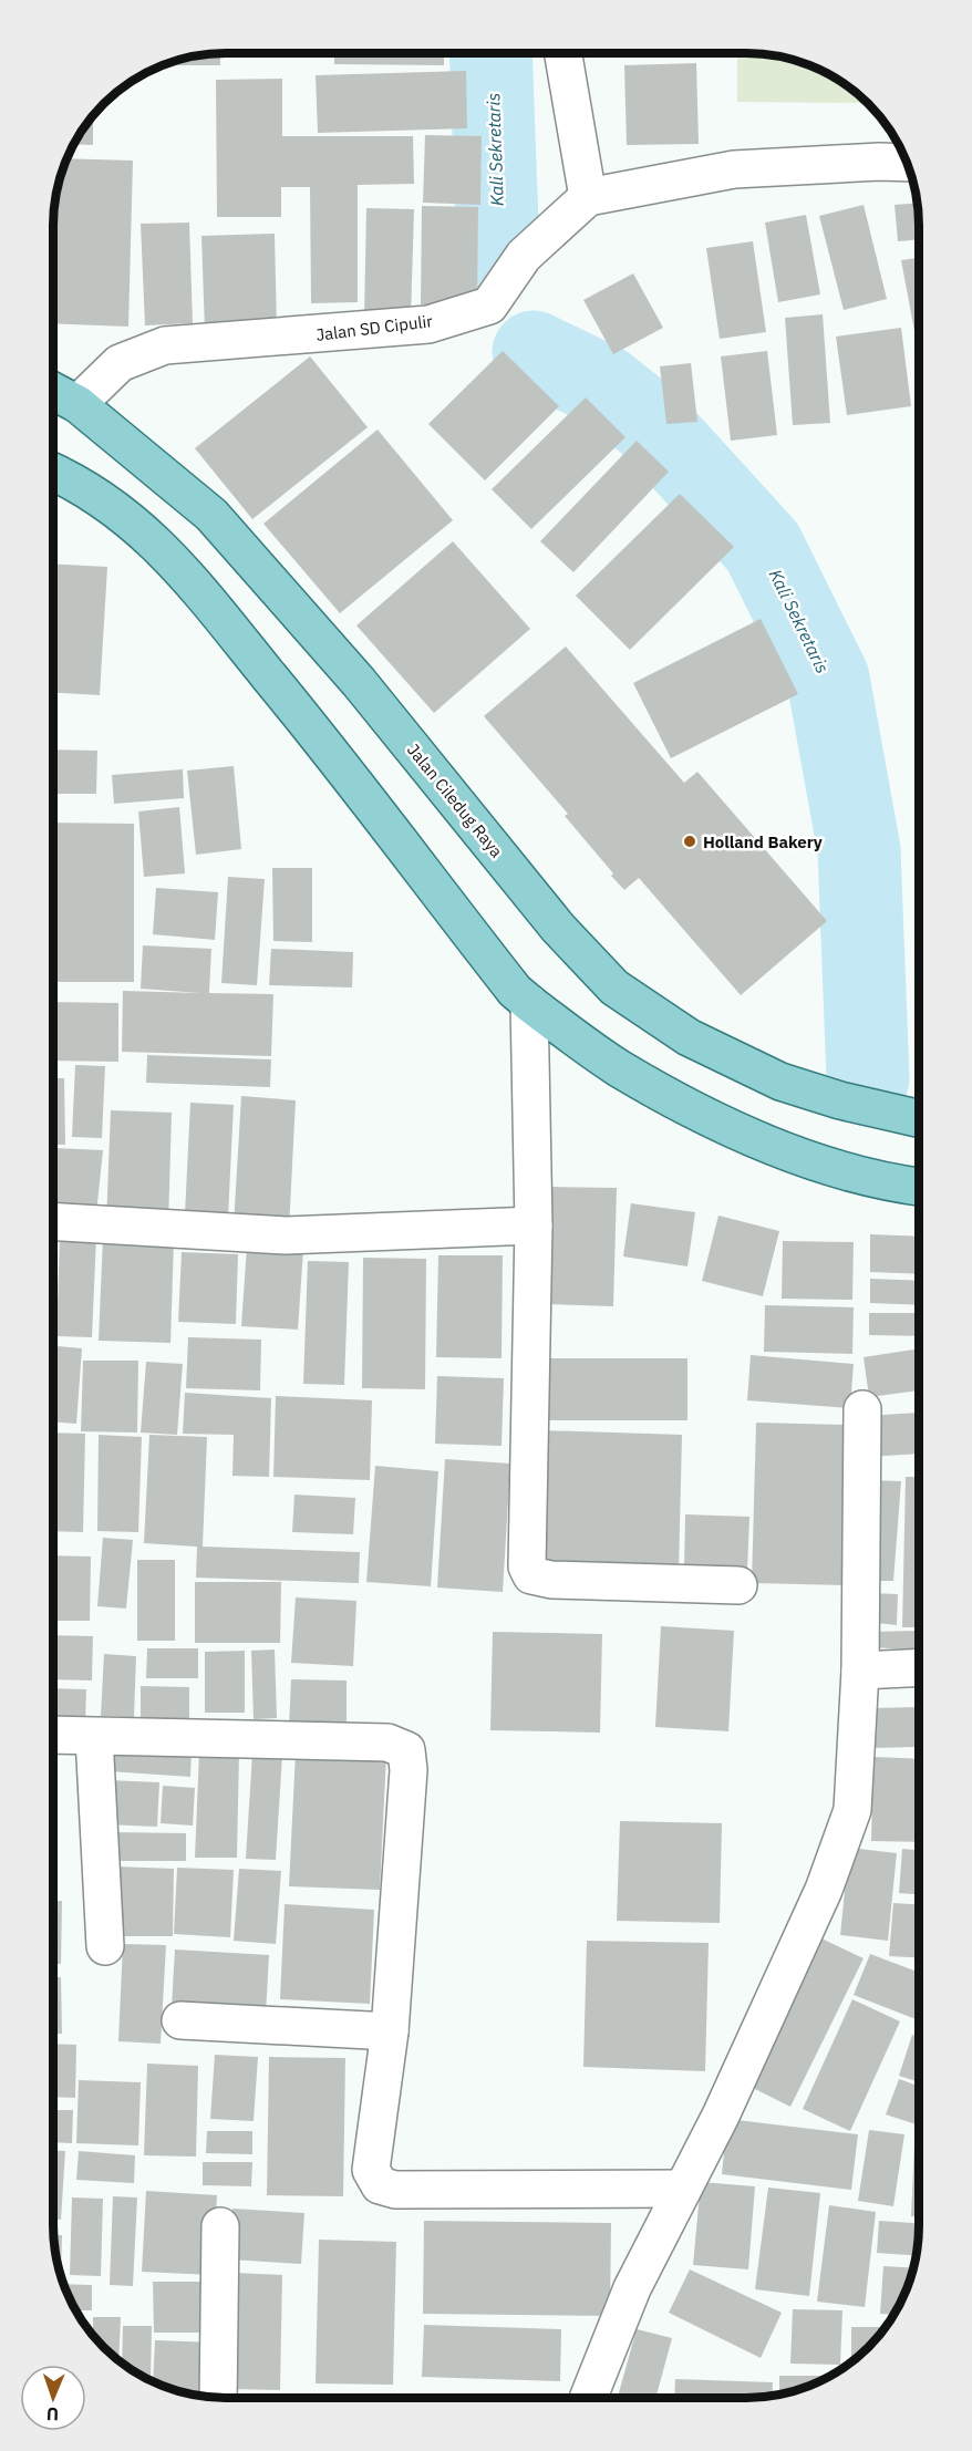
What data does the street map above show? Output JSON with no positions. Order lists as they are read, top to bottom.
{
  "streets": {
    "main road": ["Jalan Ciledug Raya"],
    "street": ["Jalan SD Cipulir"]
  },
  "crossings": [
    ["Jalan SD Cipulir", "Jalan Ciledug Raya"]
  ],
  "water": ["Kali Sekretaris"],
  "places": ["Holland Bakery"],
  "north": "bottom"
}
